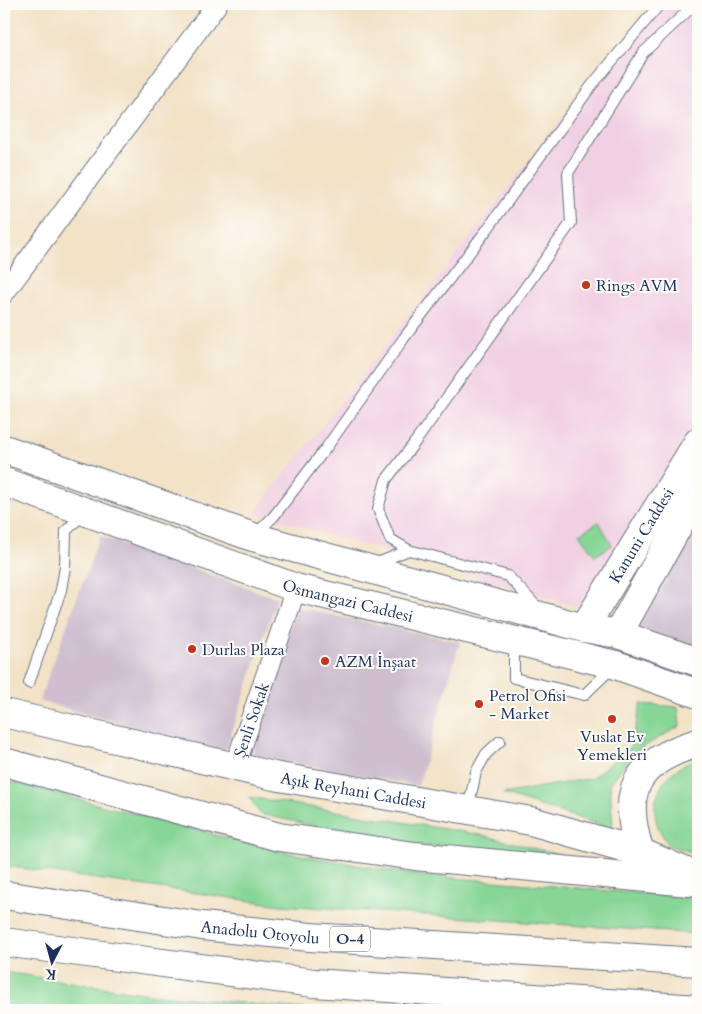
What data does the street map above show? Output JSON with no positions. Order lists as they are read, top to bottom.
{
  "streets": {
    "main road": [
      "Kanuni Caddesi",
      "Osmangazi Caddesi",
      "Aşık Reyhani Caddesi",
      "Anadolu Otoyolu",
      "O-4"
    ],
    "street": ["Şenli Sokak"]
  },
  "crossings": [
    ["Kanuni Caddesi", "Osmangazi Caddesi"],
    ["Osmangazi Caddesi", "Şenli Sokak"],
    ["Şenli Sokak", "Aşık Reyhani Caddesi"]
  ],
  "places": [
    "Rings AVM",
    "Durlas Plaza",
    "AZM İnşaat",
    "Petrol Ofisi - Market",
    "Vuslat Ev Yemekleri"
  ],
  "north": "bottom"
}
